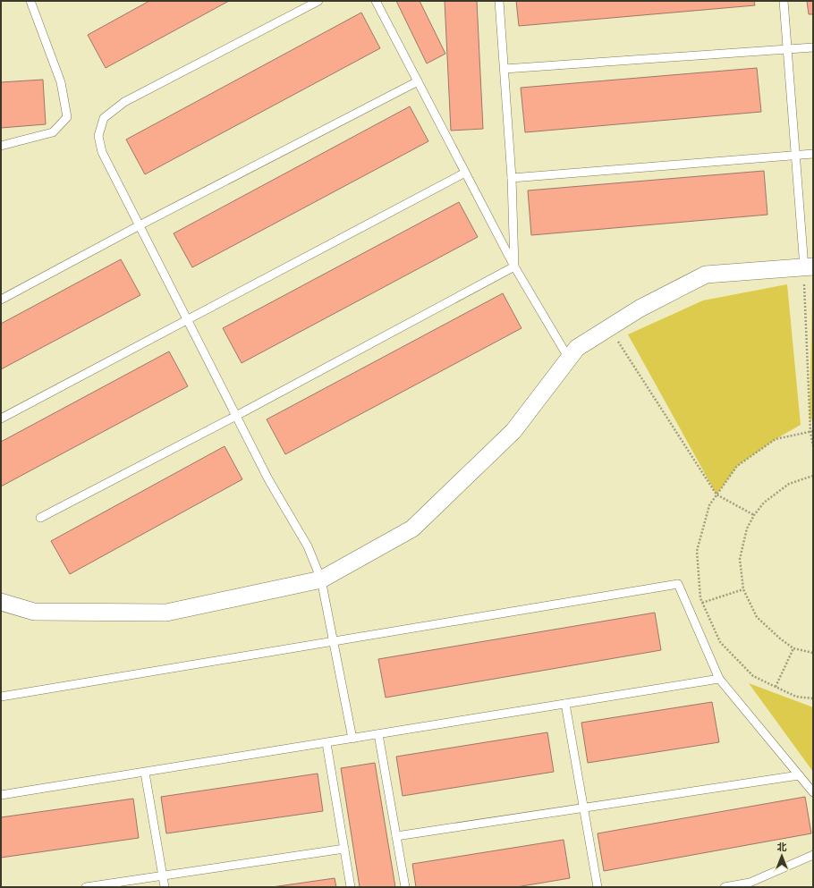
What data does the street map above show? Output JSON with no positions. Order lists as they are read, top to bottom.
{
  "north": "top"
}
